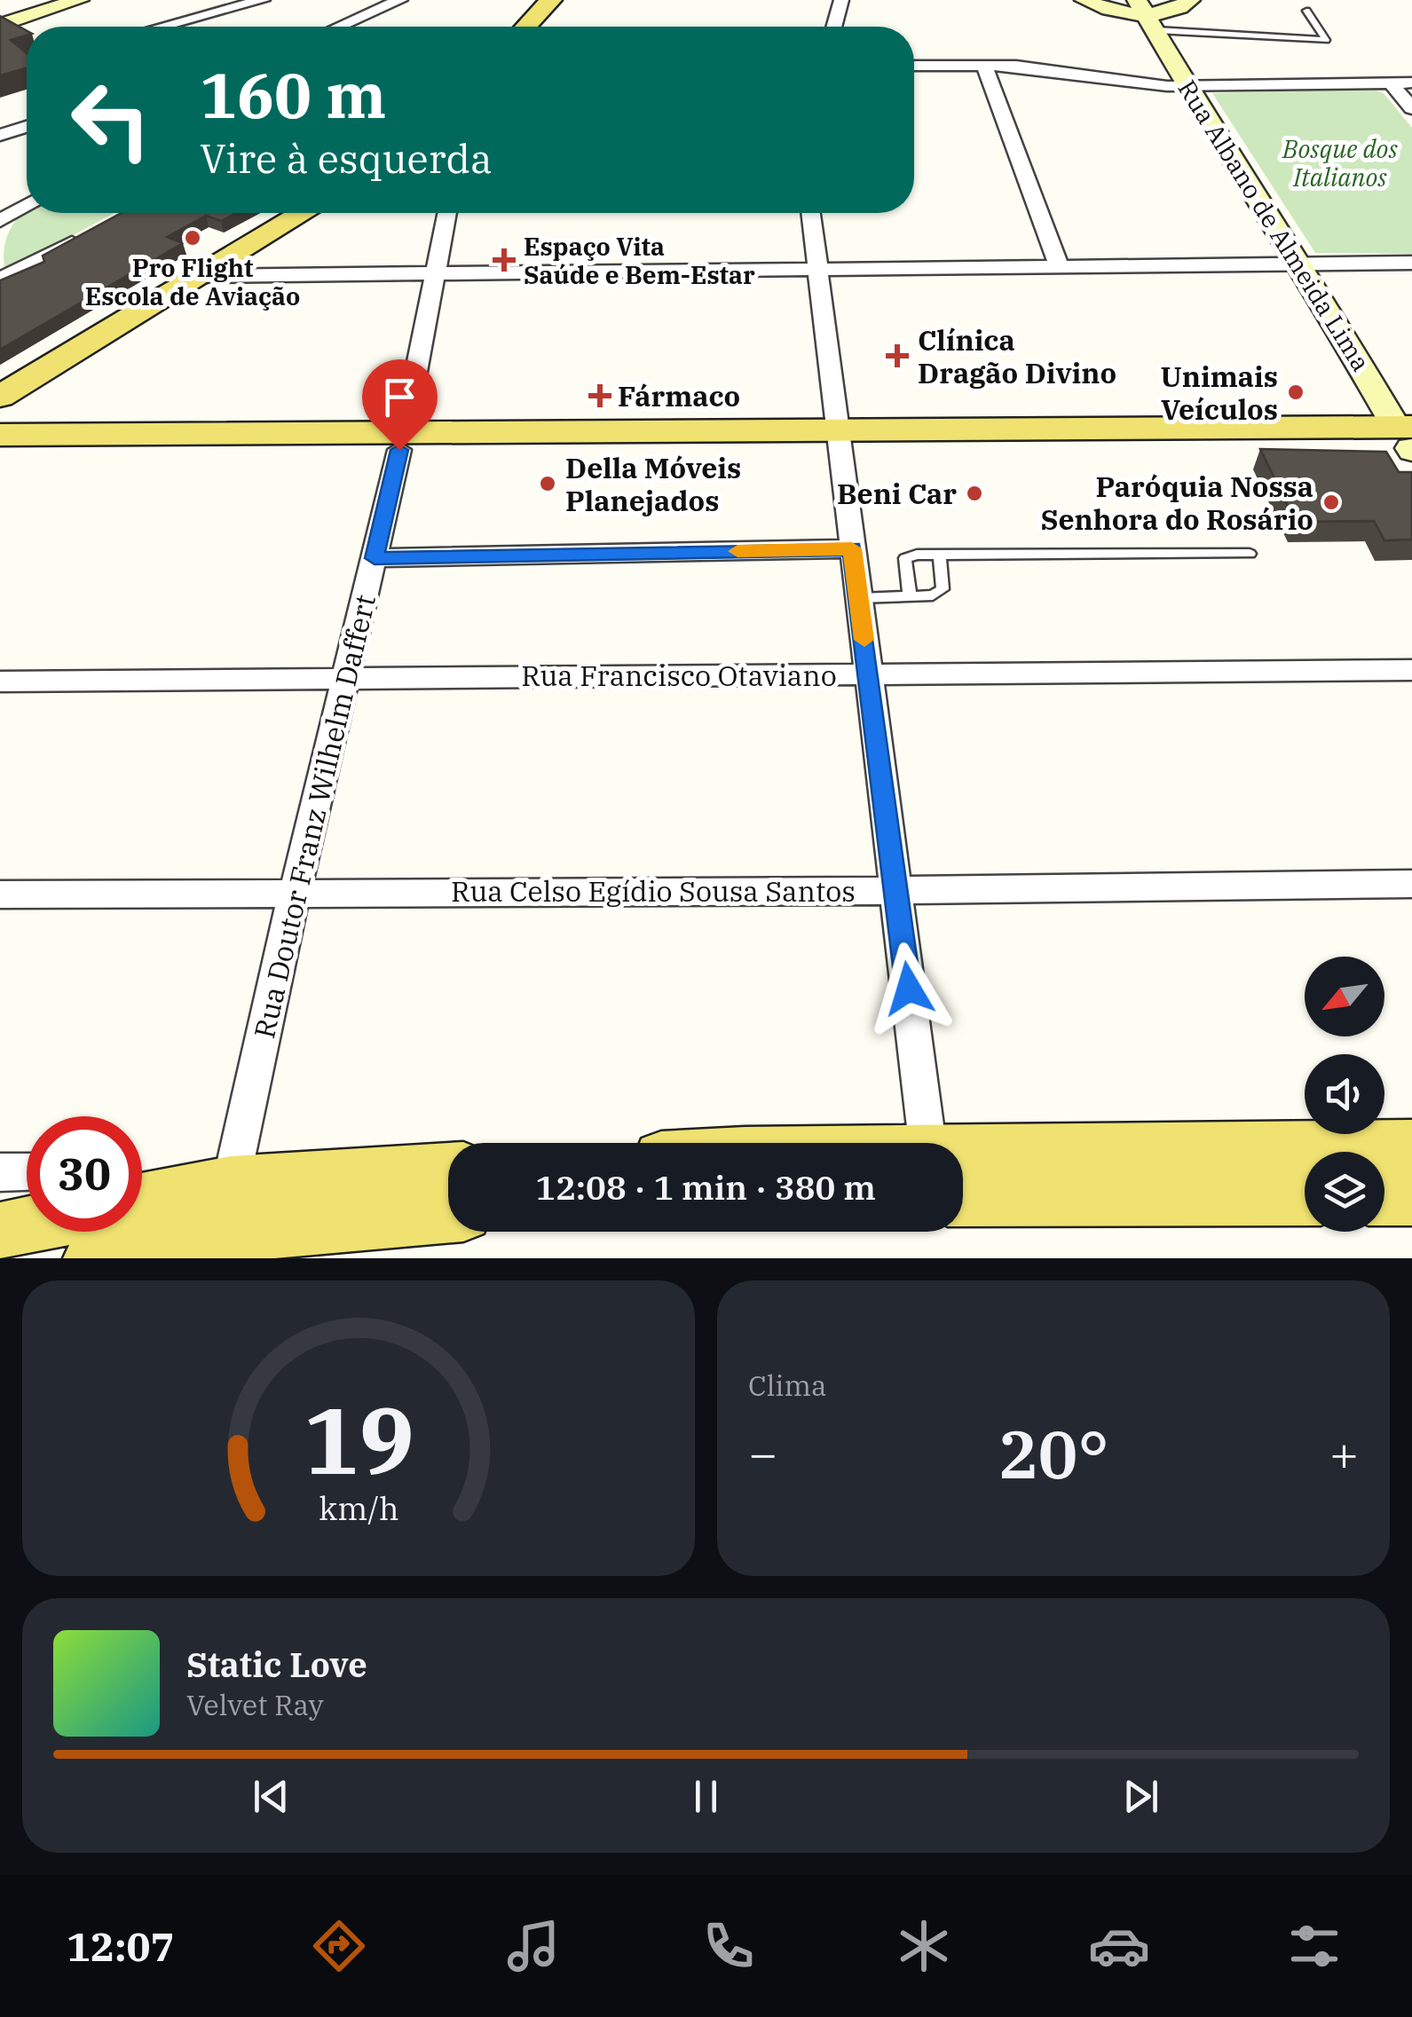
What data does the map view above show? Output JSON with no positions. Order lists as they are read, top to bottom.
{
  "streets": {
    "street": [
      "Rua Albano de Almeida Lima",
      "Rua Francisco Otaviano",
      "Rua Doutor Franz Wilhelm Daffert",
      "Rua Celso Egídio Sousa Santos"
    ]
  },
  "crossings": [
    ["Rua Francisco Otaviano", "Rua Doutor Franz Wilhelm Daffert"],
    ["Rua Doutor Franz Wilhelm Daffert", "Rua Celso Egídio Sousa Santos"]
  ],
  "parks": ["Bosque dos Italianos"],
  "places": {
    "other": [
      "Pro Flight Escola de Aviação",
      "Unimais Veículos",
      "Della Móveis Planejados",
      "Beni Car",
      "Paróquia Nossa Senhora do Rosário"
    ],
    "health": ["Espaço Vita Saúde e Bem-Estar", "Clínica Dragão Divino", "Fármaco"]
  },
  "north": "bottom left",
  "page": {
    "turn": ["160 m", "Vire à esquerda"],
    "limit": "30",
    "trip": "12:08 · 1 min · 380 m",
    "tile": "Clima",
    "heat": ["−", "20°", "+"],
    "song": ["Static Love", "Velvet Ray"],
    "tabs": "12:07",
    "gauge": ["19", "km/h"]
  }
}
